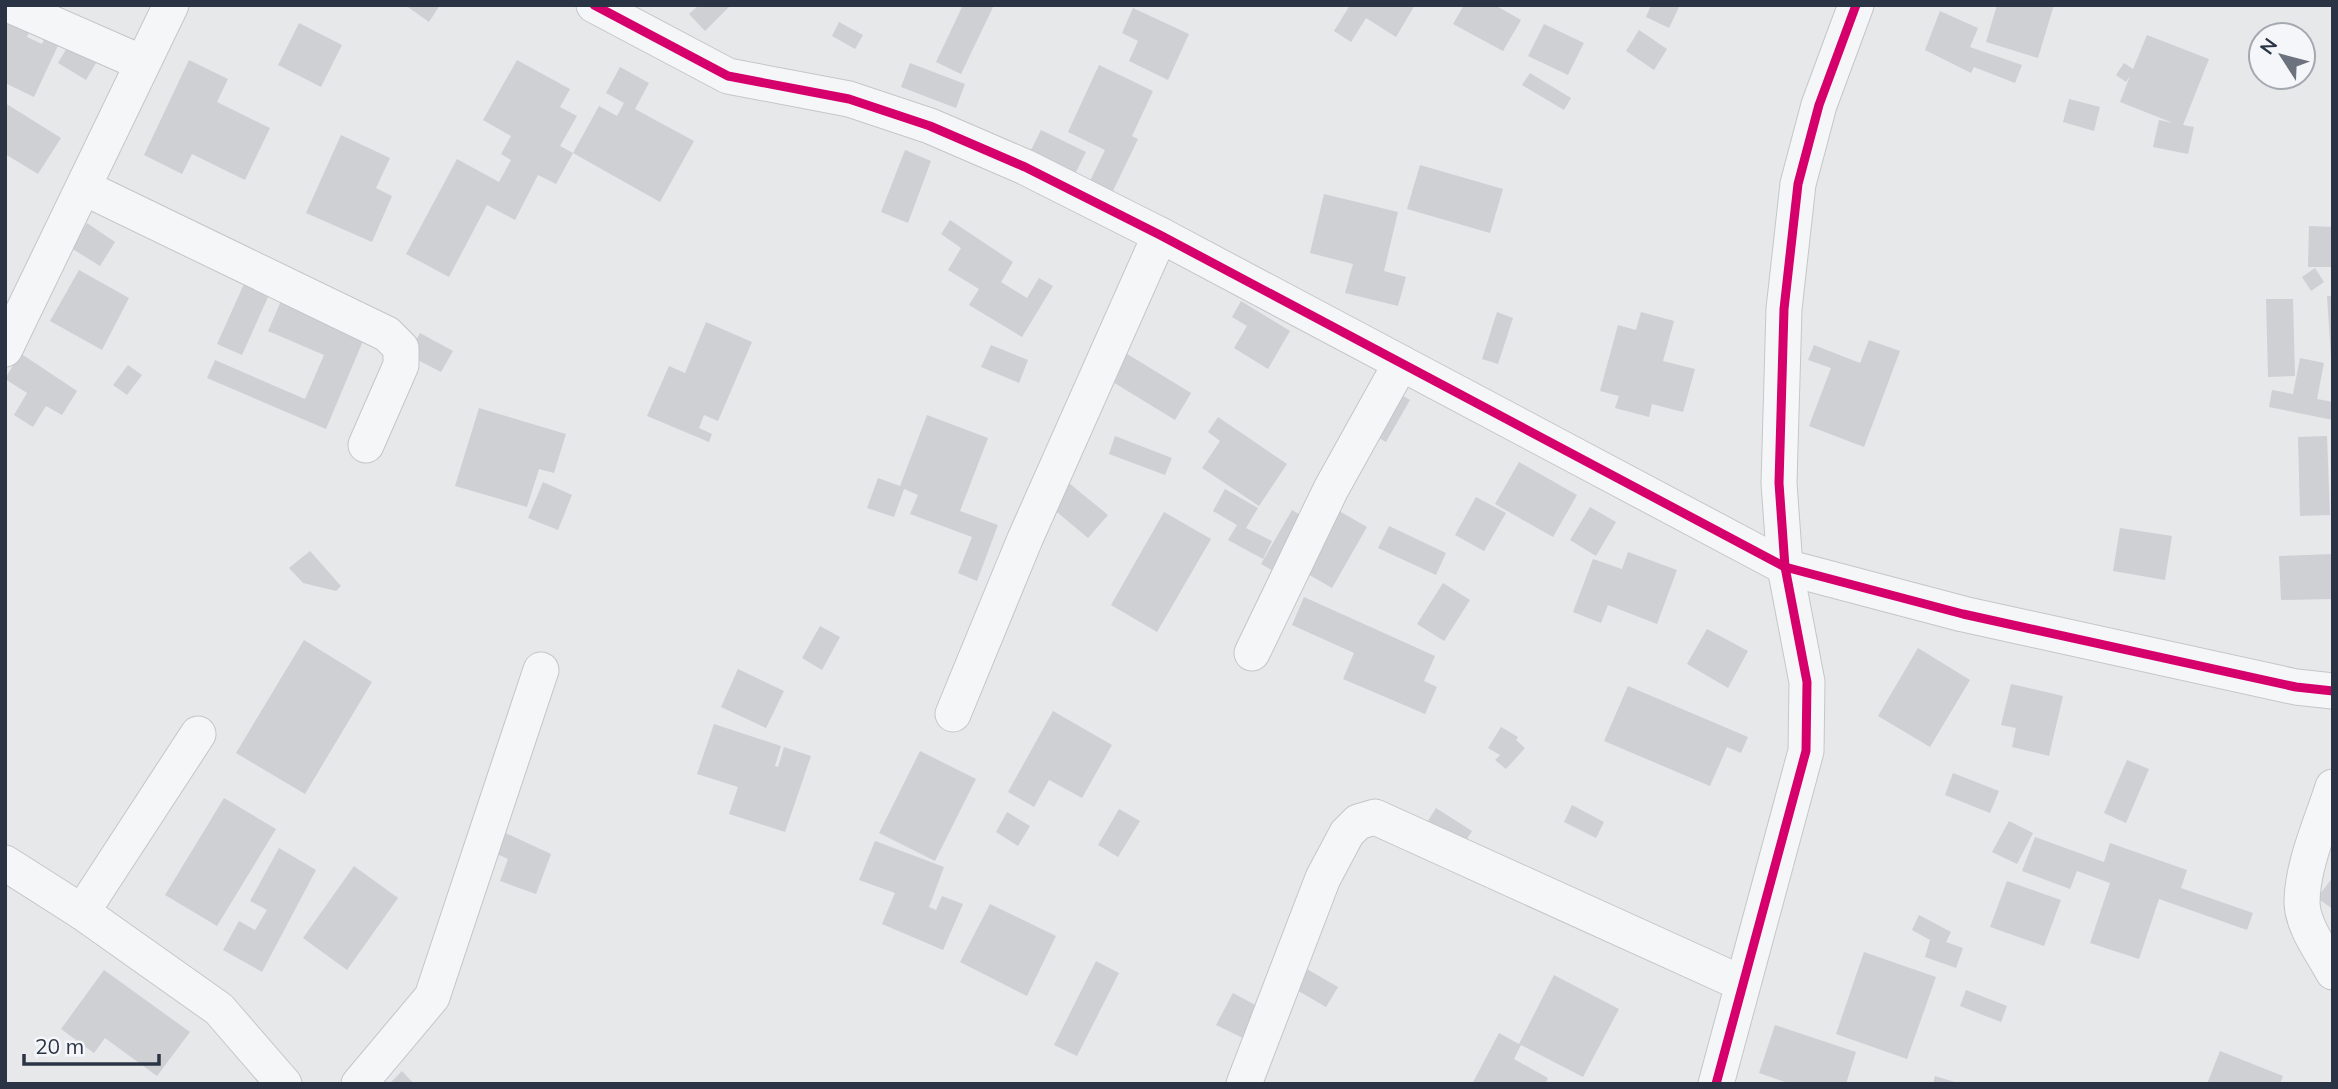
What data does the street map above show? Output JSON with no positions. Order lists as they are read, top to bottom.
{
  "scale_bar": "20 m",
  "north": "top left"
}
